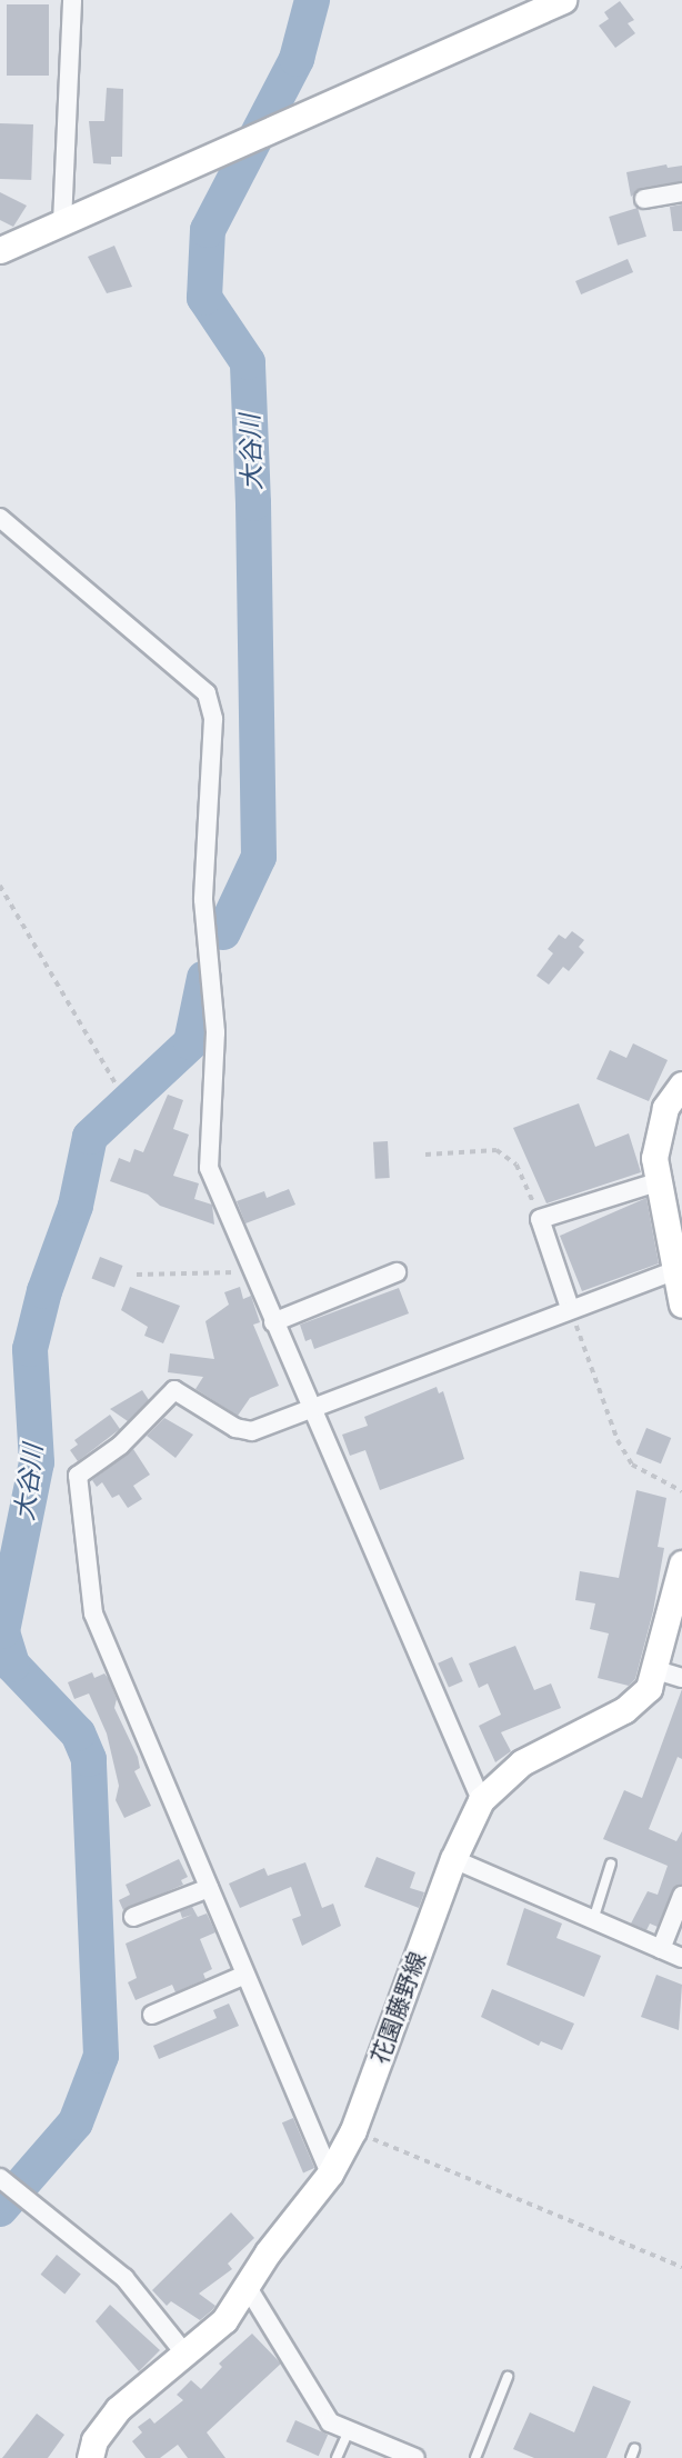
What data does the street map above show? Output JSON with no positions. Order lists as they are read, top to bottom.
{
  "streets": {
    "main road": ["花園藤野線"]
  },
  "water": ["大谷川"]
}
